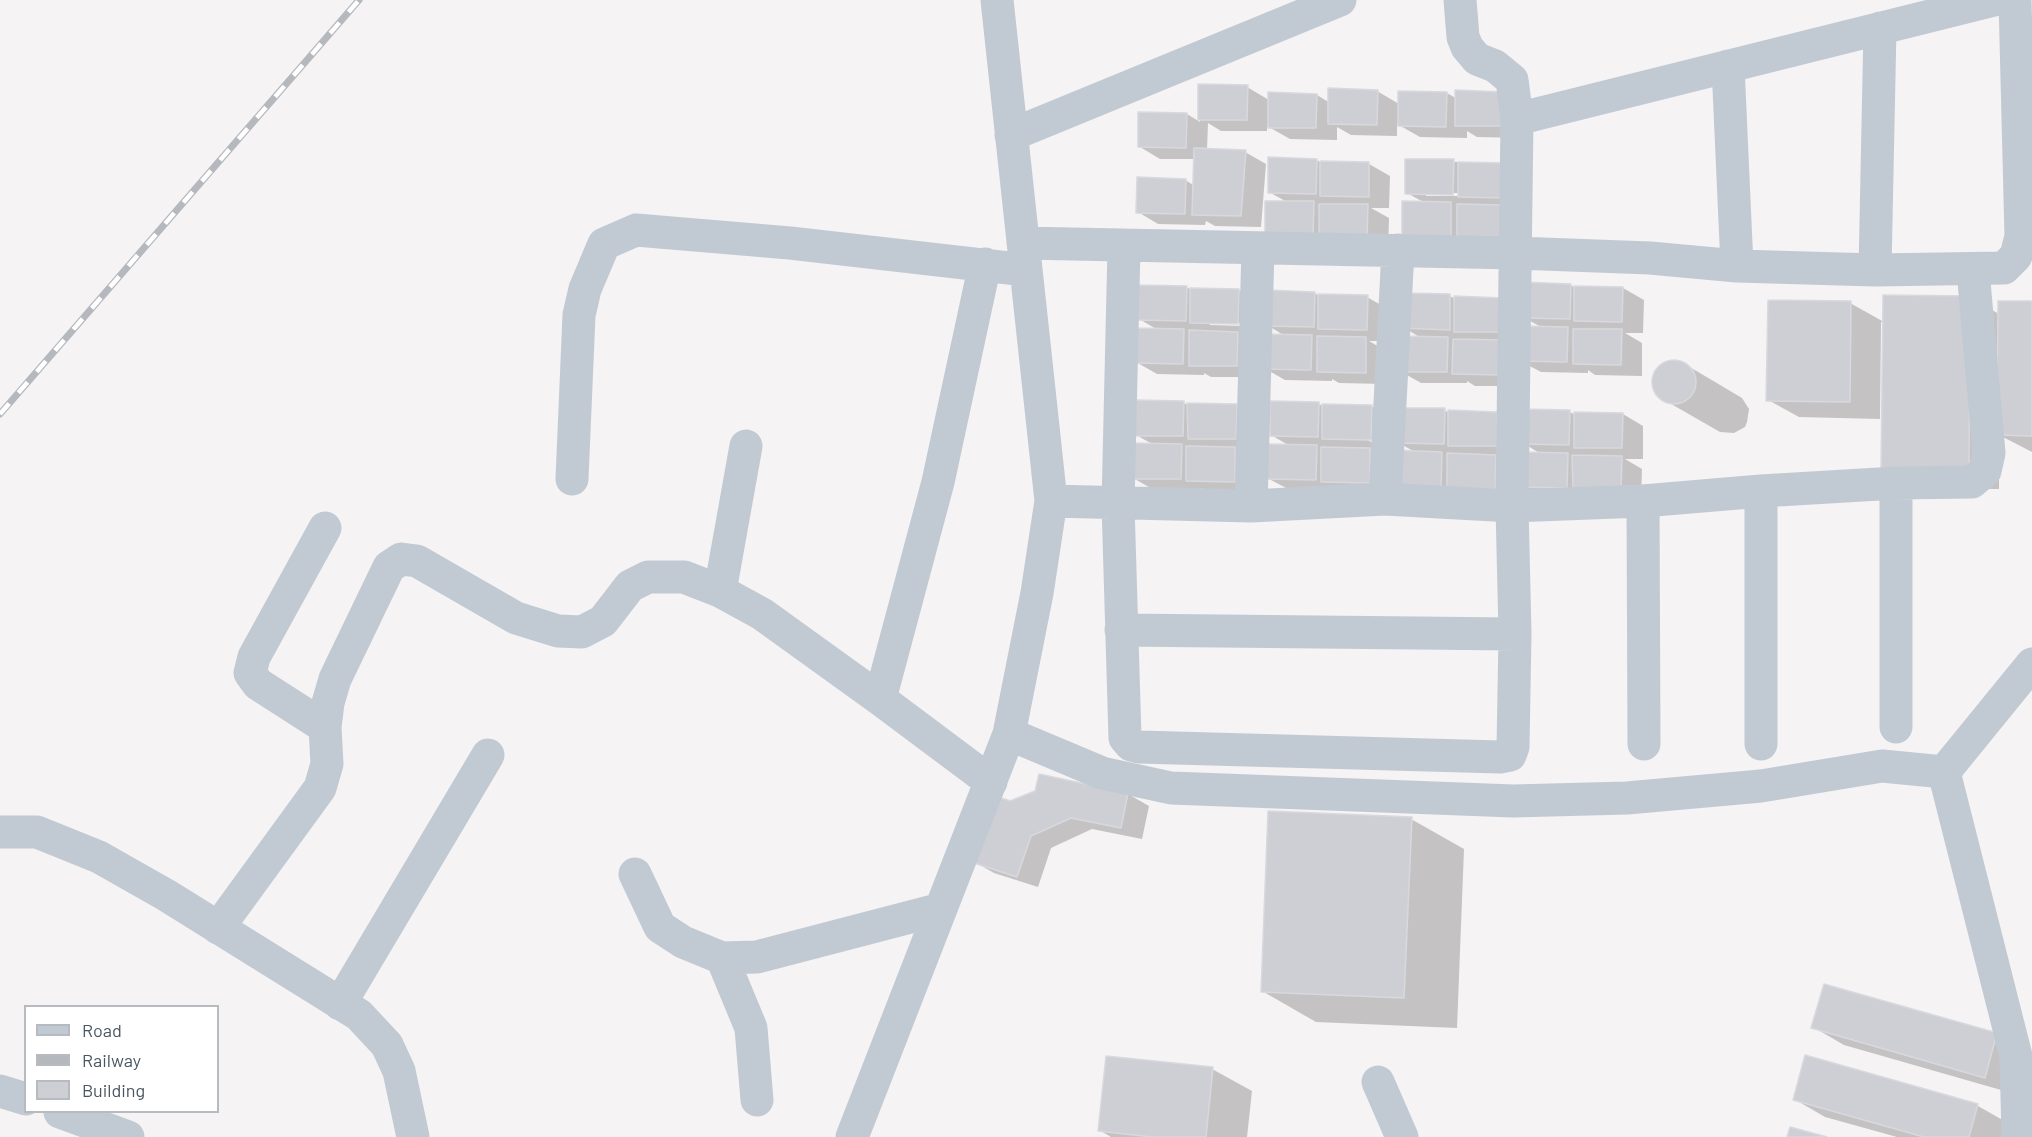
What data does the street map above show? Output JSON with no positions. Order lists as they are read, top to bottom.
{
  "legend": ["Road", "Railway", "Building"]
}
